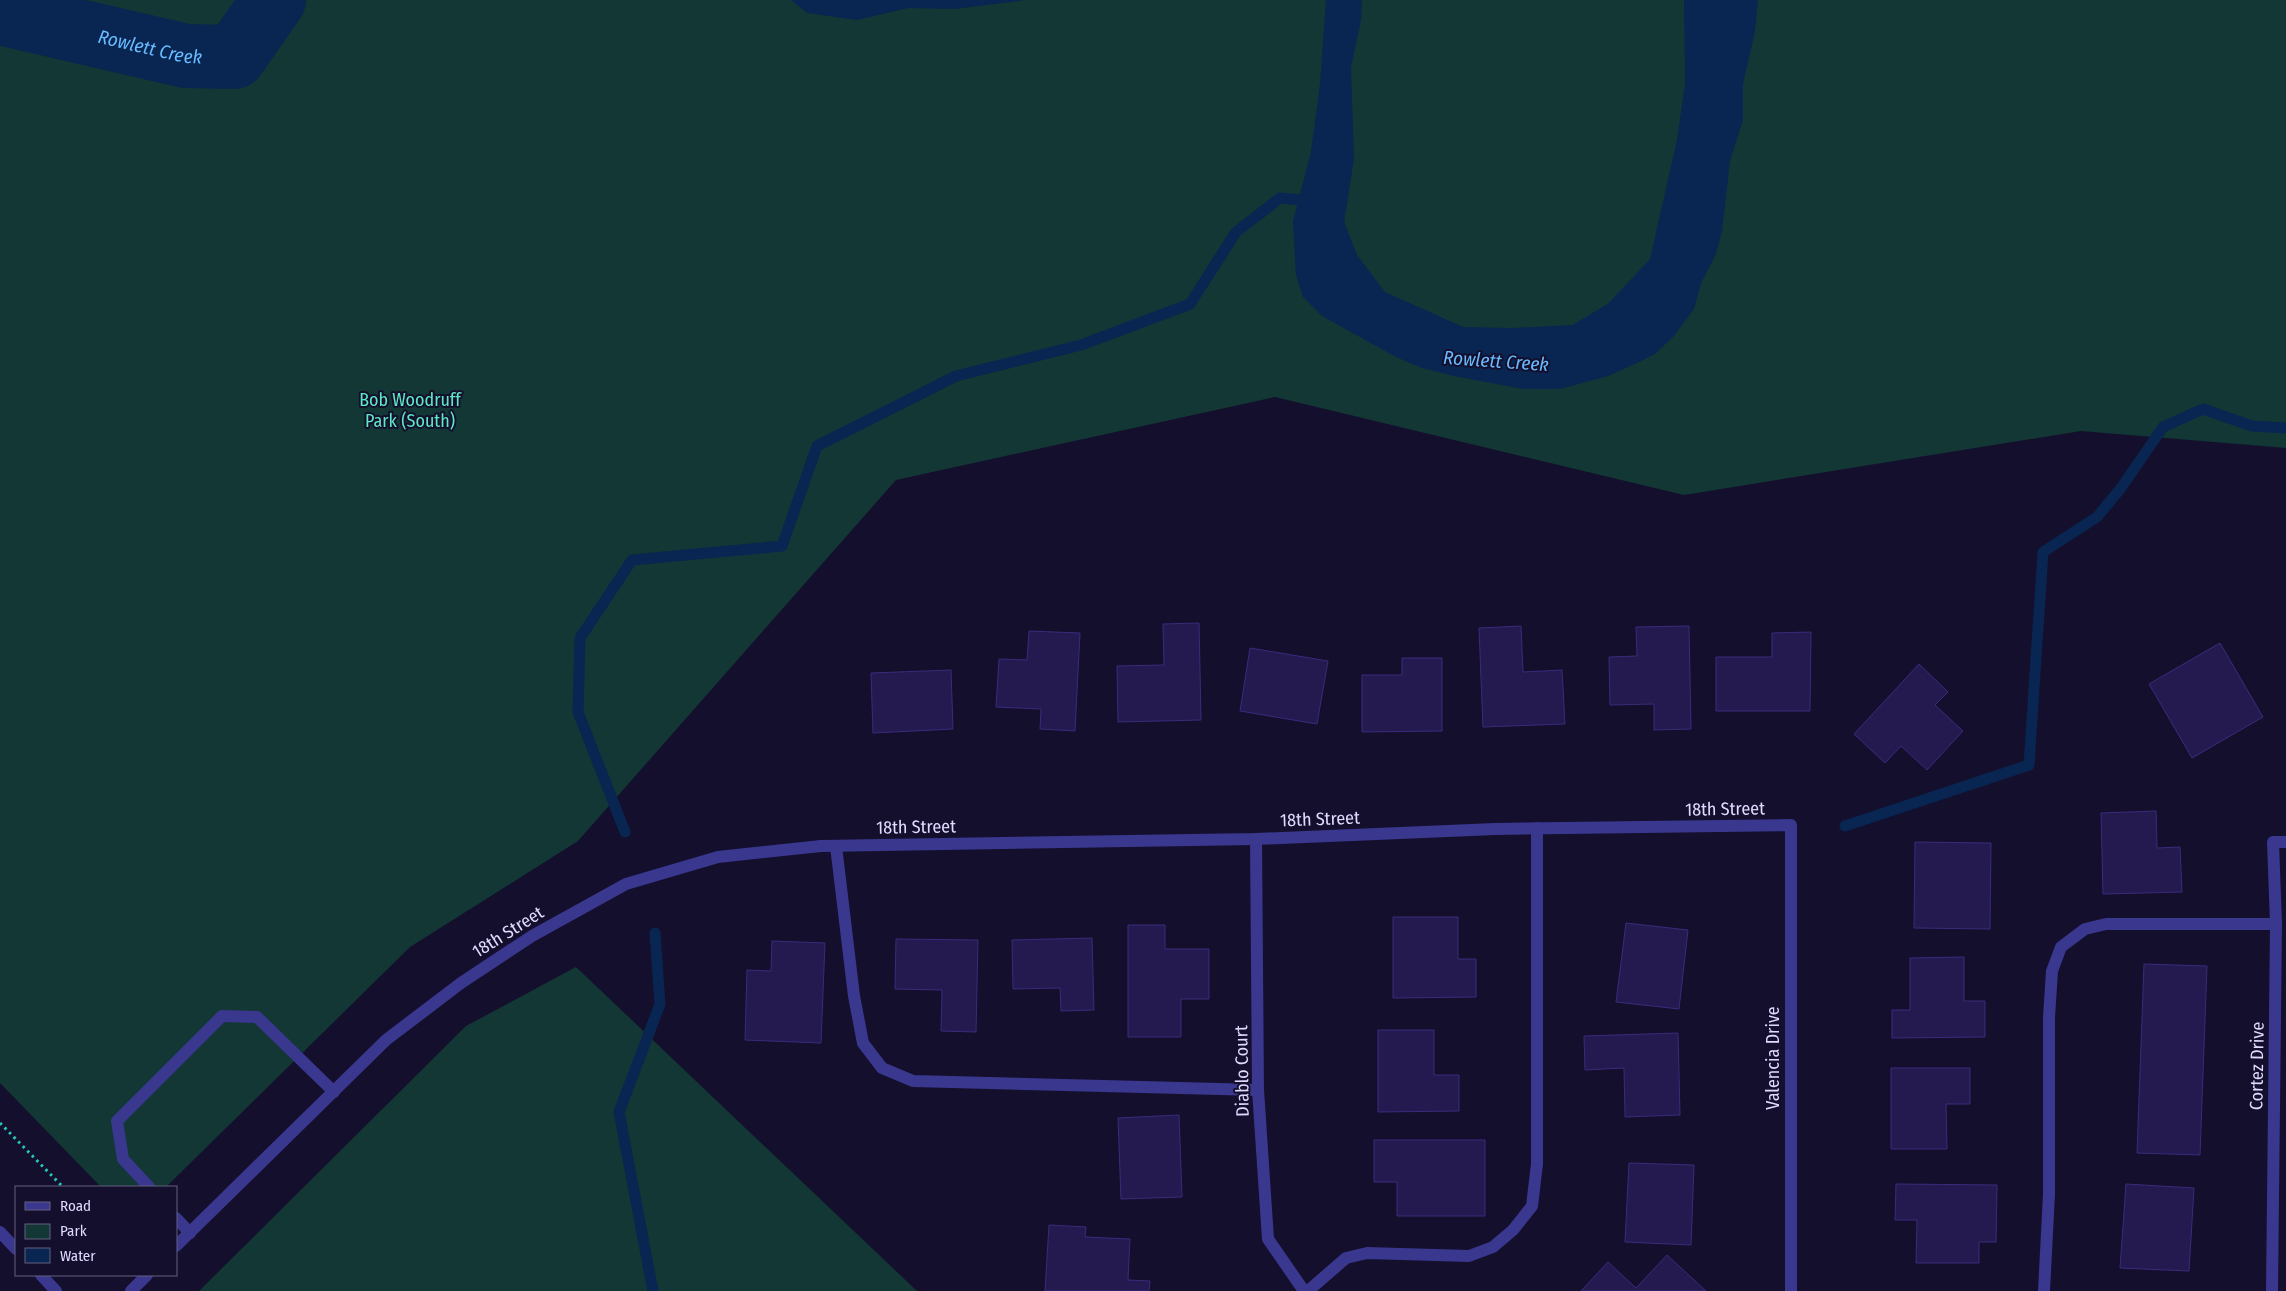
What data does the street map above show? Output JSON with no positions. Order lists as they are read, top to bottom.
{
  "streets": {
    "street": [
      "18th Street",
      "Valencia Drive",
      "Cortez Drive",
      "Diablo Court"
    ]
  },
  "crossings": [
    ["18th Street", "Valencia Drive"],
    ["18th Street", "Diablo Court"]
  ],
  "water": ["Rowlett Creek"],
  "parks": ["Bob Woodruff Park (South)"],
  "legend": ["Road", "Park", "Water"]
}
